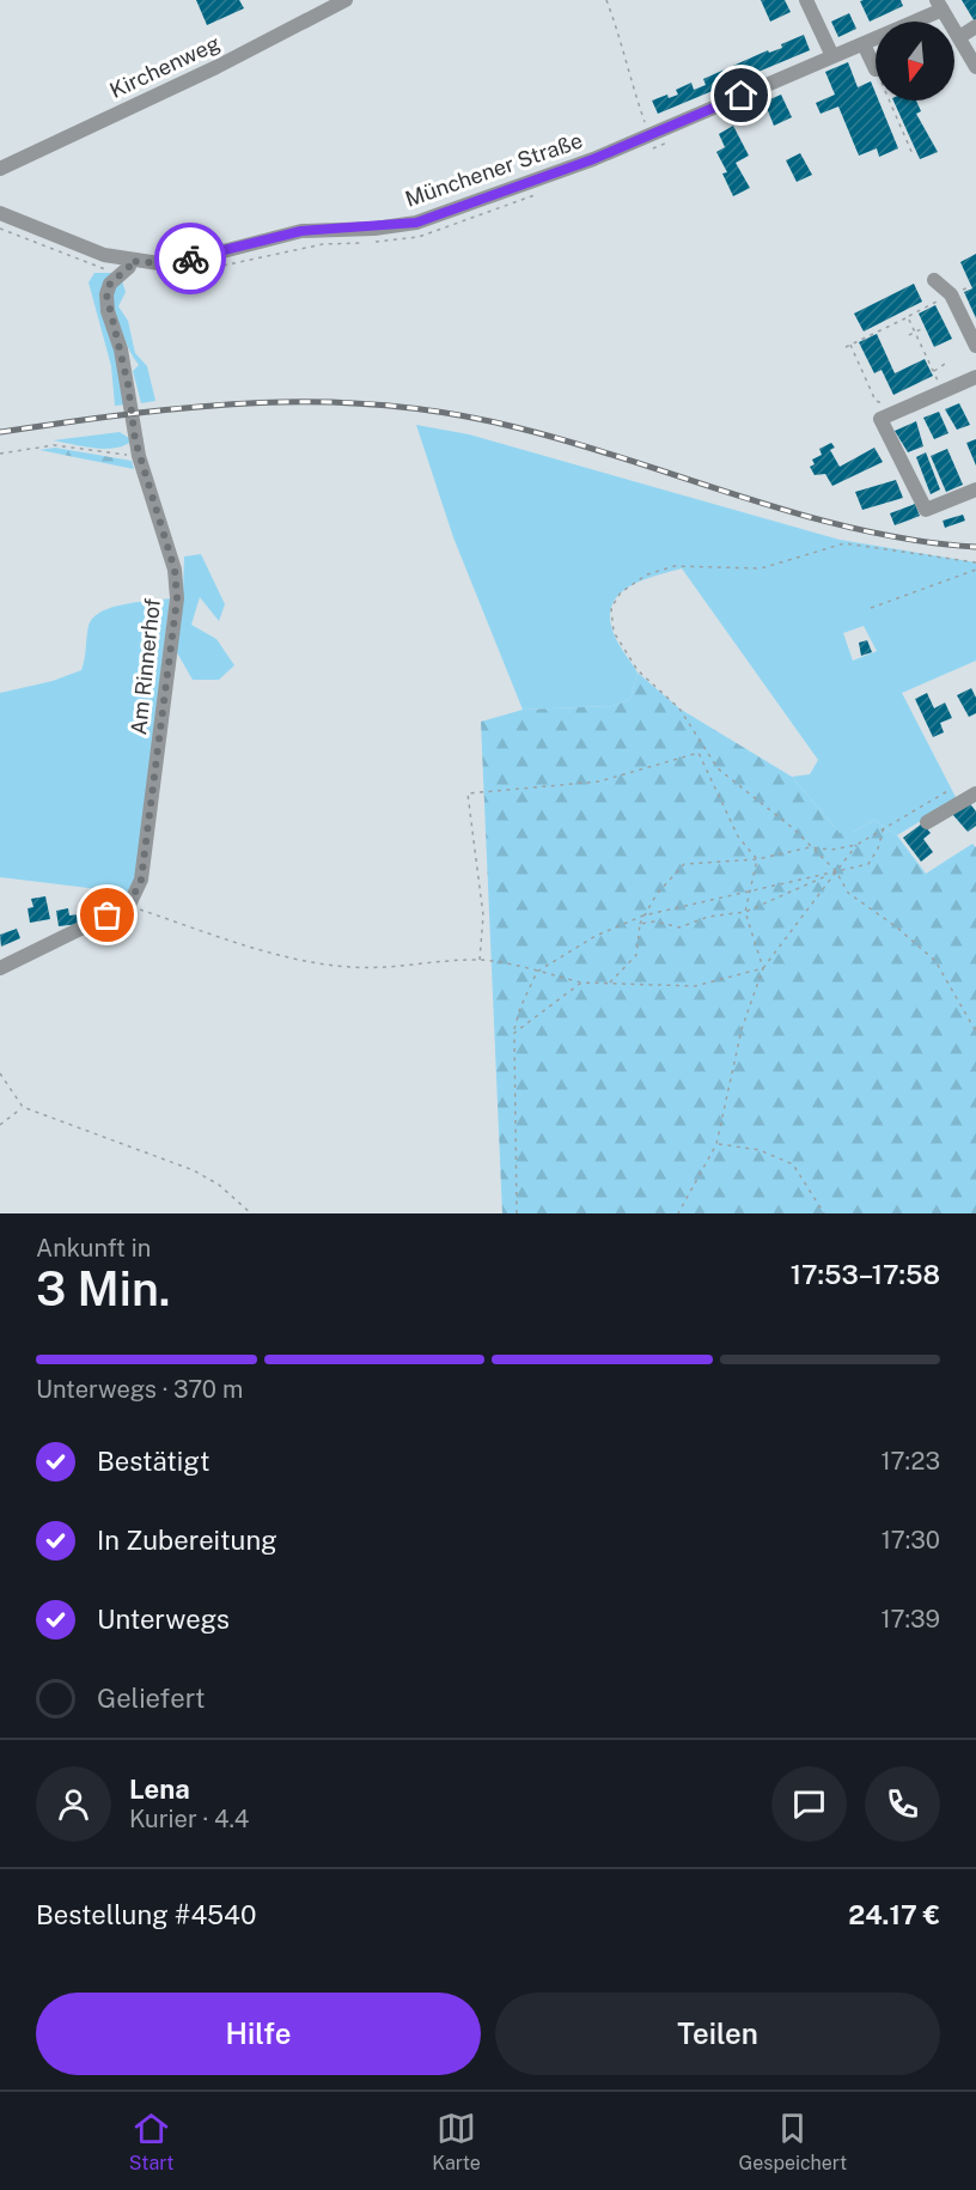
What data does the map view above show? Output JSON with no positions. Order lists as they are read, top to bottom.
{
  "streets": {
    "street": ["Kirchenweg", "Münchener Straße", "Am Rinnerhof"]
  },
  "crossings": [
    ["Münchener Straße", "Am Rinnerhof"]
  ],
  "north": "bottom",
  "page": {
    "heading": ["3 Min.", "Ankunft in", "17:53–17:58"],
    "panel": [
      "Lena",
      "Kurier · 4.4",
      "Bestellung #4540",
      "24.17 €"
    ],
    "bar": "Unterwegs · 370 m",
    "list": [
      ["Bestätigt", "17:23"],
      ["In Zubereitung", "17:30"],
      ["Unterwegs", "17:39"],
      "Geliefert"
    ],
    "buttons": ["Hilfe", "Teilen"],
    "tabs": ["Start", "Karte", "Gespeichert"]
  }
}
